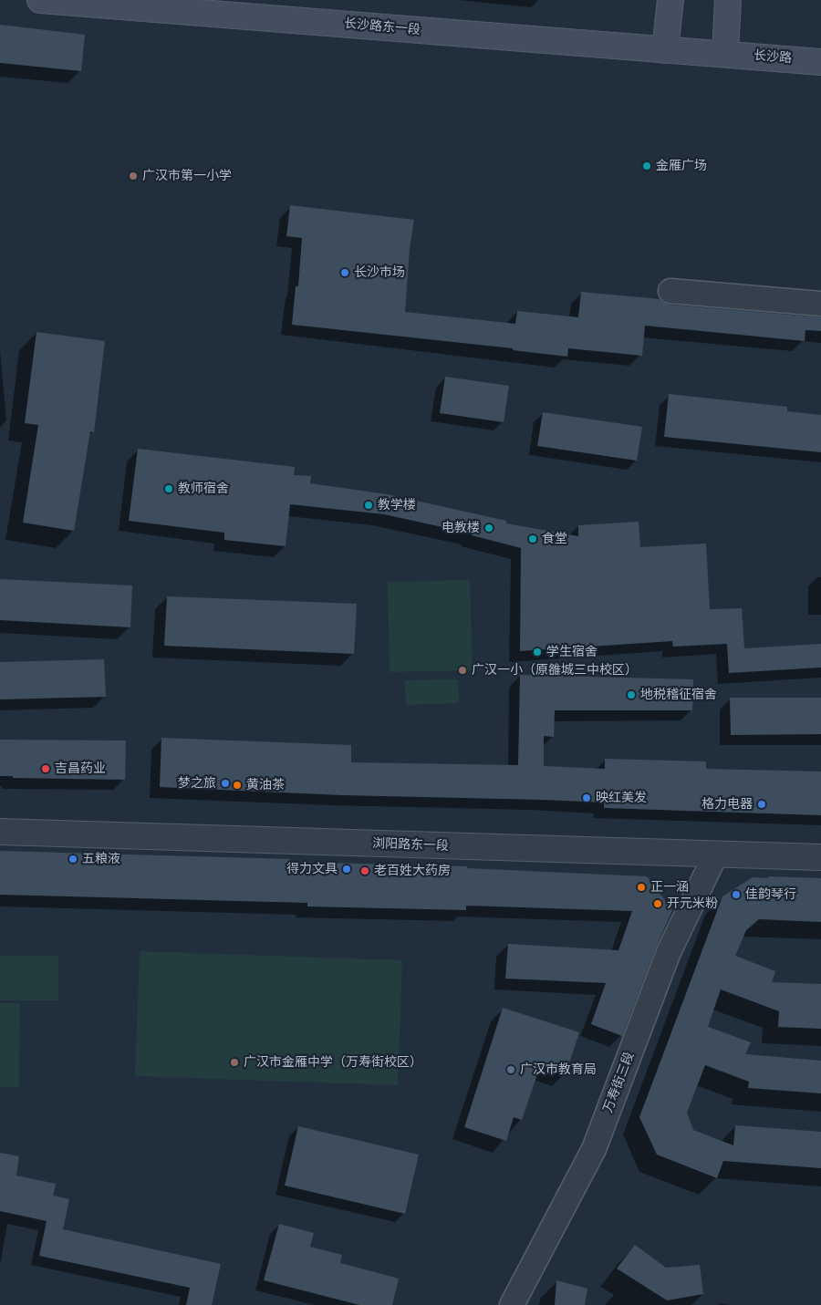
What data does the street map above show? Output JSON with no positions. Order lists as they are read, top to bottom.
{
  "streets": {
    "main road": ["长沙路东一段", "长沙路"],
    "street": ["浏阳路东一段", "万寿街三段"]
  },
  "crossings": [
    ["长沙路东一段", "长沙路"],
    ["浏阳路东一段", "万寿街三段"]
  ],
  "places": [
    "金雁广场",
    "广汉市第一小学",
    "长沙市场",
    "教师宿舍",
    "教学楼",
    "电教楼",
    "食堂",
    "学生宿舍",
    "广汉一小（原雒城三中校区）",
    "地税稽征宿舍",
    "吉昌药业",
    "梦之旅",
    "黄油茶",
    "映红美发",
    "格力电器",
    "五粮液",
    "得力文具",
    "老百姓大药房",
    "正一涵",
    "佳韵琴行",
    "开元米粉",
    "广汉市金雁中学（万寿街校区）",
    "广汉市教育局"
  ]
}
